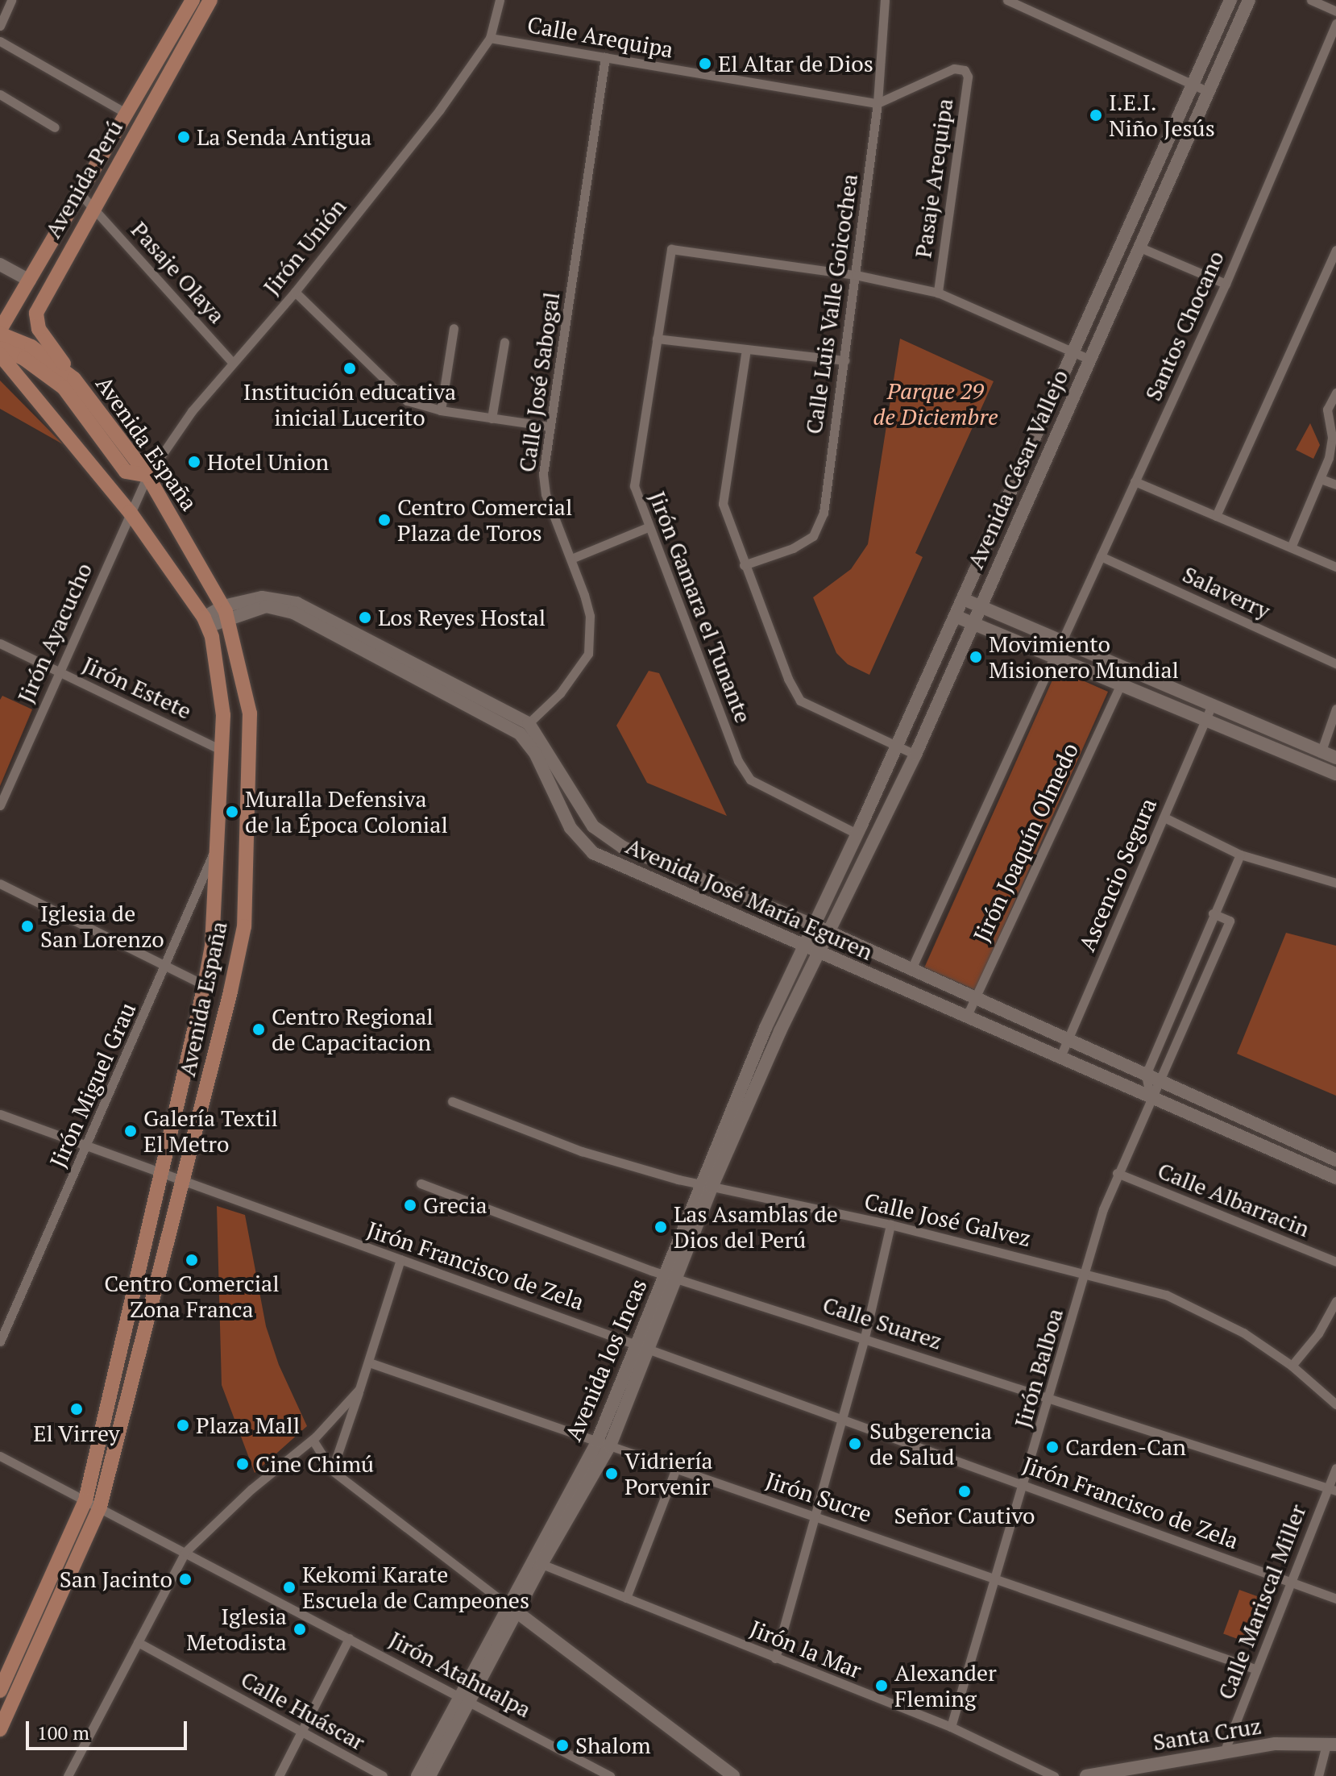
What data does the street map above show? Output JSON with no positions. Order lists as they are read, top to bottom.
{
  "streets": {
    "main road": [
      "Avenida Perú",
      "Avenida España",
      "Avenida César Vallejo",
      "Avenida José María Eguren",
      "Avenida los Incas",
      "Santa Cruz"
    ],
    "street": [
      "Calle Arequipa",
      "Pasaje Arequipa",
      "Jirón Unión",
      "Pasaje Olaya",
      "Calle Luis Valle Goicochea",
      "Santos Chocano",
      "Calle José Sabogal",
      "Salaverry",
      "Jirón Gamara el Tunante",
      "Jirón Ayacucho",
      "Jirón Estete",
      "Jirón Joaquín Olmedo",
      "Ascencio Segura",
      "Jirón Miguel Grau",
      "Calle Albarracin",
      "Calle José Galvez",
      "Jirón Francisco de Zela",
      "Calle Suarez",
      "Jirón Balboa",
      "Jirón Sucre",
      "Calle Mariscal Miller",
      "Jirón la Mar",
      "Jirón Atahualpa",
      "Calle Huáscar"
    ]
  },
  "crossings": [
    ["Calle Arequipa", "Pasaje Arequipa"],
    ["Calle Arequipa", "Jirón Unión"],
    ["Calle Arequipa", "Calle Luis Valle Goicochea"],
    ["Calle Arequipa", "Calle José Sabogal"],
    ["Pasaje Arequipa", "Calle Luis Valle Goicochea"],
    ["Avenida Perú", "Pasaje Olaya"],
    ["Avenida Perú", "Avenida España"],
    ["Jirón Unión", "Pasaje Olaya"],
    ["Jirón Unión", "Avenida España"],
    ["Jirón Unión", "Jirón Ayacucho"],
    ["Calle Luis Valle Goicochea", "Jirón Gamara el Tunante"],
    ["Santos Chocano", "Salaverry"],
    ["Calle José Sabogal", "Avenida José María Eguren"],
    ["Avenida España", "Jirón Ayacucho"],
    ["Avenida España", "Jirón Estete"],
    ["Avenida España", "Avenida José María Eguren"],
    ["Avenida España", "Jirón Miguel Grau"],
    ["Avenida España", "Jirón Francisco de Zela"],
    ["Avenida España", "Jirón Atahualpa"],
    ["Avenida César Vallejo", "Jirón Gamara el Tunante"],
    ["Avenida César Vallejo", "Avenida José María Eguren"],
    ["Avenida César Vallejo", "Avenida los Incas"],
    ["Jirón Ayacucho", "Jirón Estete"],
    ["Jirón Joaquín Olmedo", "Avenida José María Eguren"],
    ["Ascencio Segura", "Avenida José María Eguren"],
    ["Avenida José María Eguren", "Avenida los Incas"],
    ["Avenida José María Eguren", "Jirón Balboa"],
    ["Jirón Miguel Grau", "Jirón Francisco de Zela"],
    ["Calle Albarracin", "Jirón Balboa"],
    ["Calle José Galvez", "Avenida los Incas"],
    ["Calle José Galvez", "Jirón Balboa"],
    ["Jirón Francisco de Zela", "Avenida los Incas"],
    ["Jirón Francisco de Zela", "Jirón Balboa"],
    ["Jirón Francisco de Zela", "Calle Mariscal Miller"],
    ["Calle Suarez", "Avenida los Incas"],
    ["Calle Suarez", "Jirón Balboa"],
    ["Calle Suarez", "Calle Mariscal Miller"],
    ["Avenida los Incas", "Jirón Sucre"],
    ["Avenida los Incas", "Jirón la Mar"],
    ["Avenida los Incas", "Jirón Atahualpa"],
    ["Jirón Balboa", "Jirón Sucre"],
    ["Jirón Balboa", "Jirón la Mar"],
    ["Jirón Sucre", "Calle Mariscal Miller"],
    ["Calle Mariscal Miller", "Santa Cruz"]
  ],
  "parks": ["Parque 29 de Diciembre"],
  "places": [
    "El Altar de Dios",
    "I.E.I. Niño Jesús",
    "La Senda Antigua",
    "Institución educativa inicial Lucerito",
    "Hotel Union",
    "Centro Comercial Plaza de Toros",
    "Los Reyes Hostal",
    "Movimiento Misionero Mundial",
    "Muralla Defensiva de la Época Colonial",
    "Iglesia de San Lorenzo",
    "Centro Regional de Capacitacion",
    "Galería Textil El Metro",
    "Grecia",
    "Las Asamblas de Dios del Perú",
    "Centro Comercial Zona Franca",
    "El Virrey",
    "Plaza Mall",
    "Subgerencia de Salud",
    "Carden-Can",
    "Cine Chimú",
    "Vidriería Porvenir",
    "Señor Cautivo",
    "San Jacinto",
    "Kekomi Karate Escuela de Campeones",
    "Iglesia Metodista",
    "Alexander Fleming",
    "Shalom"
  ],
  "scale_bar": "100 m"
}
